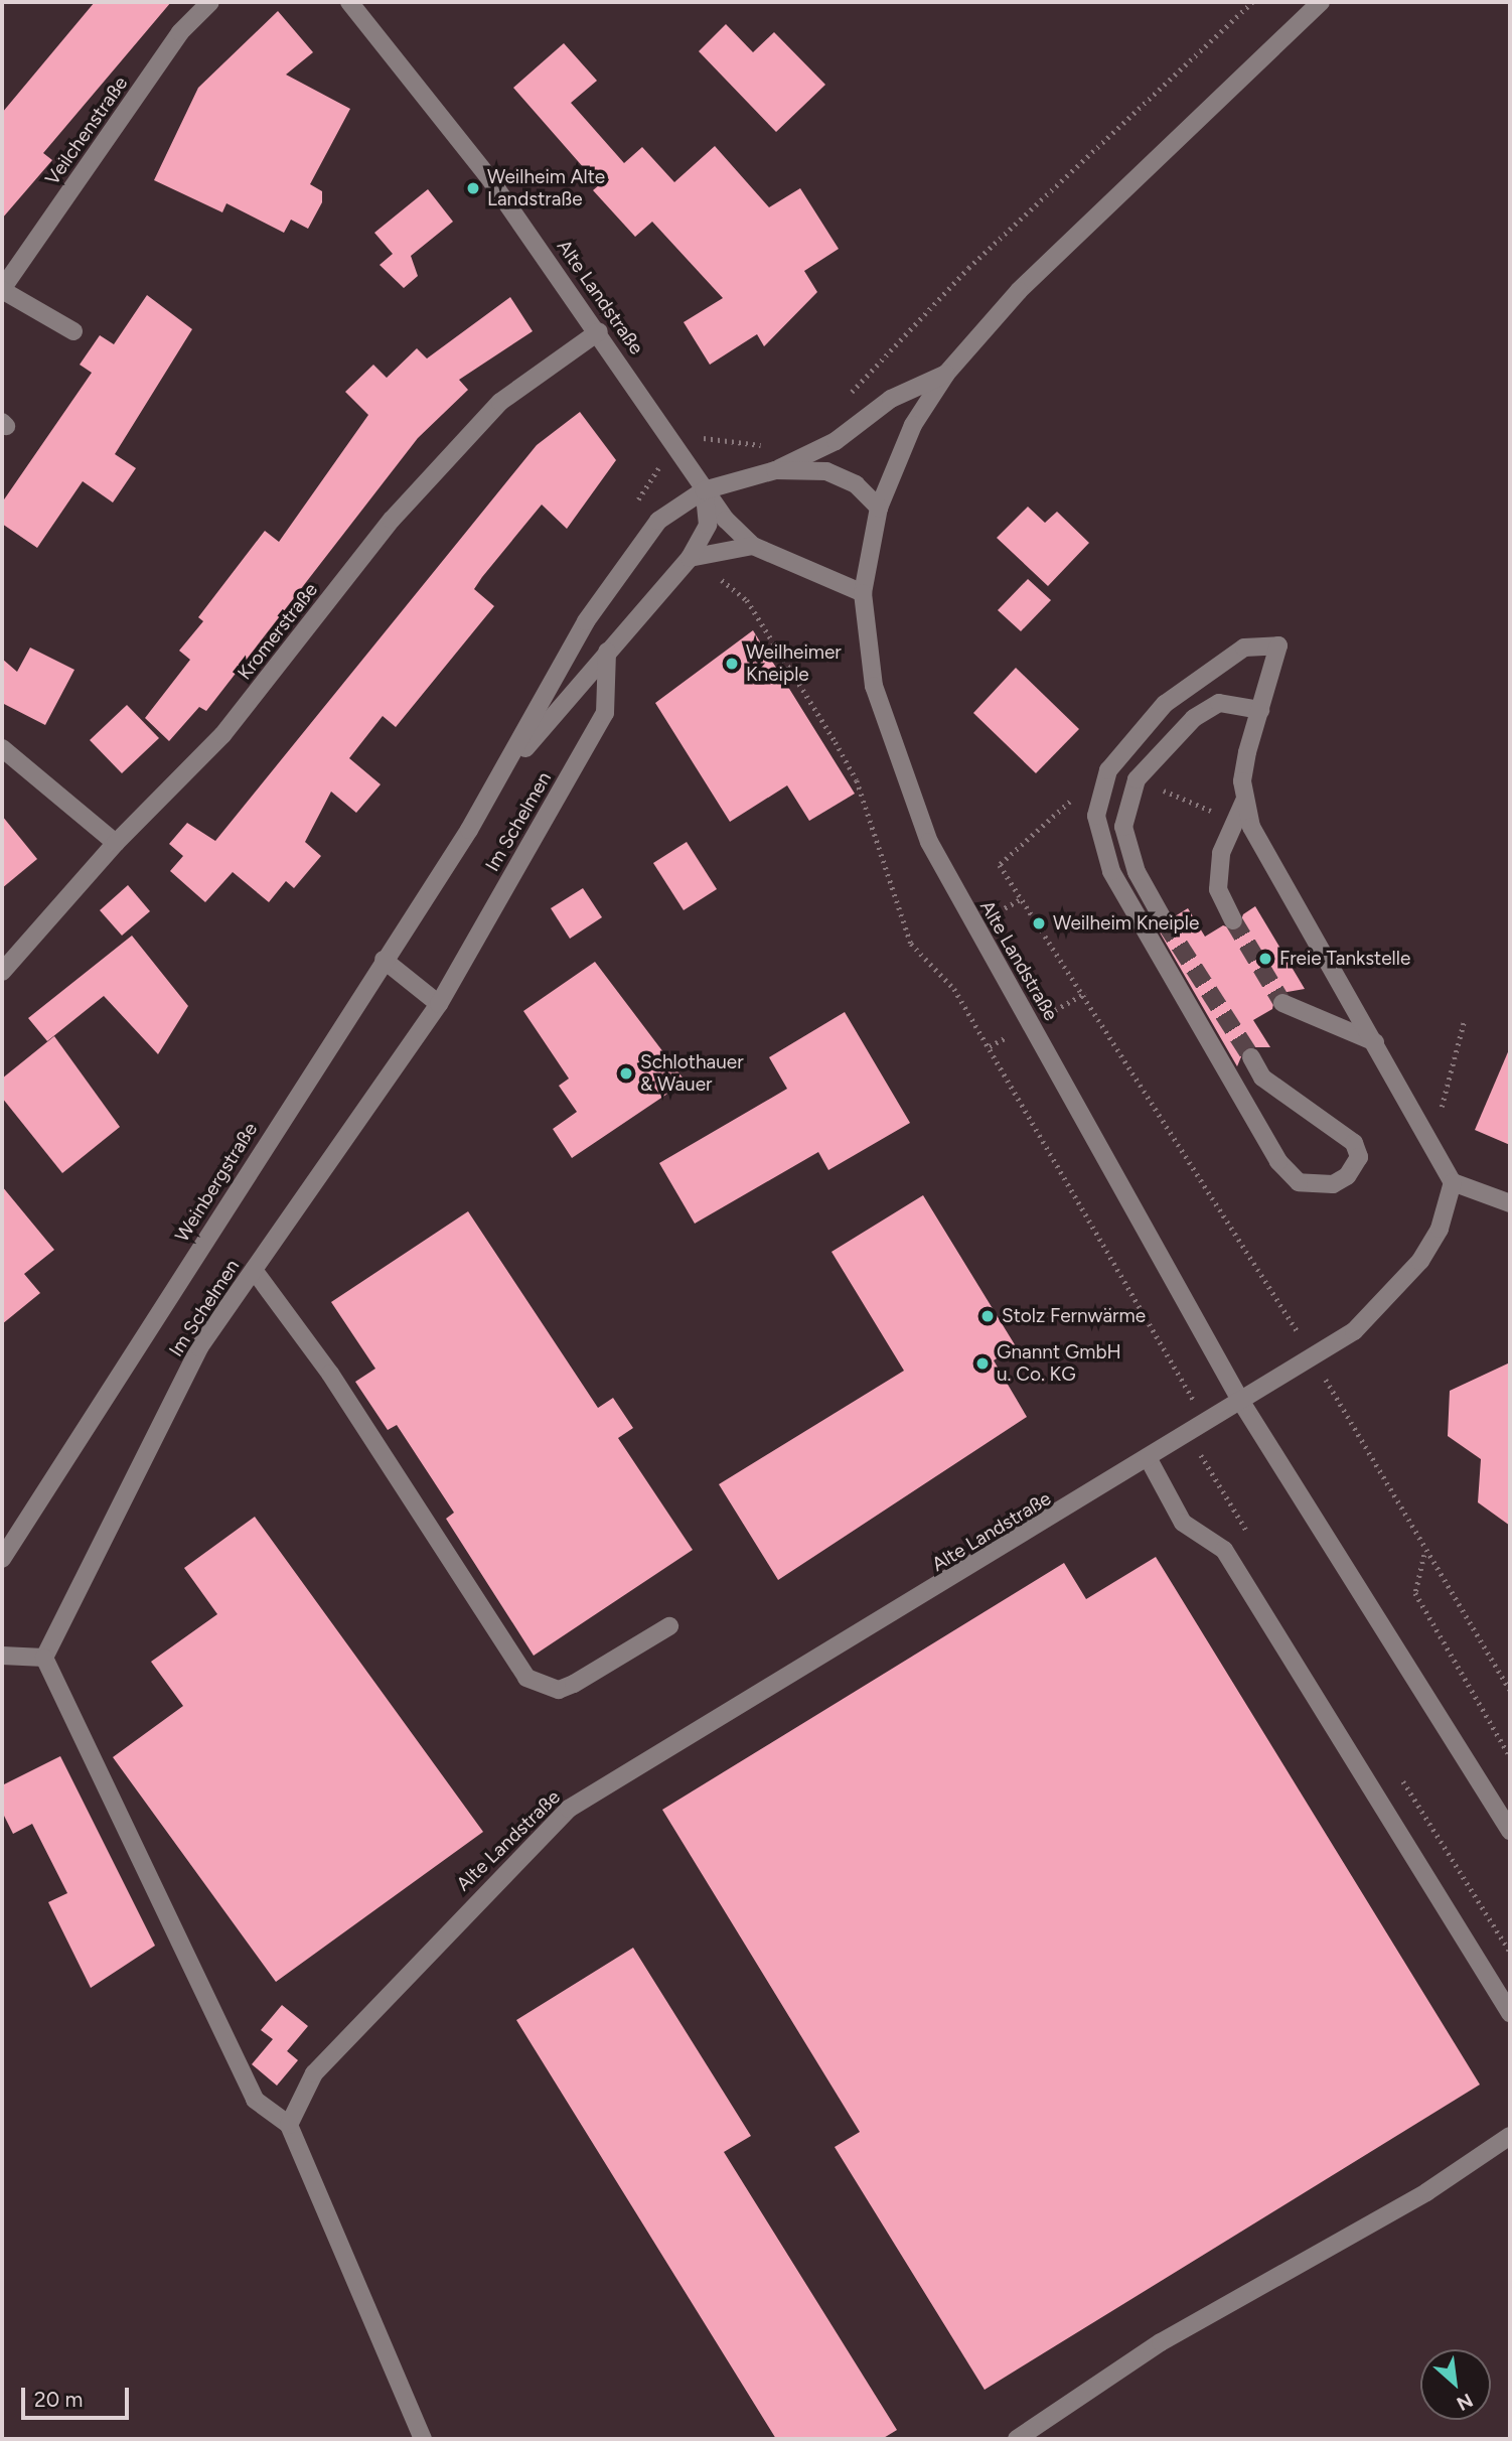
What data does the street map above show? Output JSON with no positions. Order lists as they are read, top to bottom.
{
  "streets": {
    "street": [
      "Veilchenstraße",
      "Alte Landstraße",
      "Kromerstraße",
      "Im Schelmen",
      "Weinbergstraße"
    ]
  },
  "crossings": [
    ["Alte Landstraße", "Kromerstraße"]
  ],
  "places": [
    "Weilheim Alte Landstraße",
    "Weilheimer Kneiple",
    "Weilheim Kneiple",
    "Freie Tankstelle",
    "Schlothauer & Wauer",
    "Stolz Fernwärme",
    "Gnannt GmbH u. Co. KG"
  ],
  "scale_bar": "20 m",
  "north": "bottom right"
}
